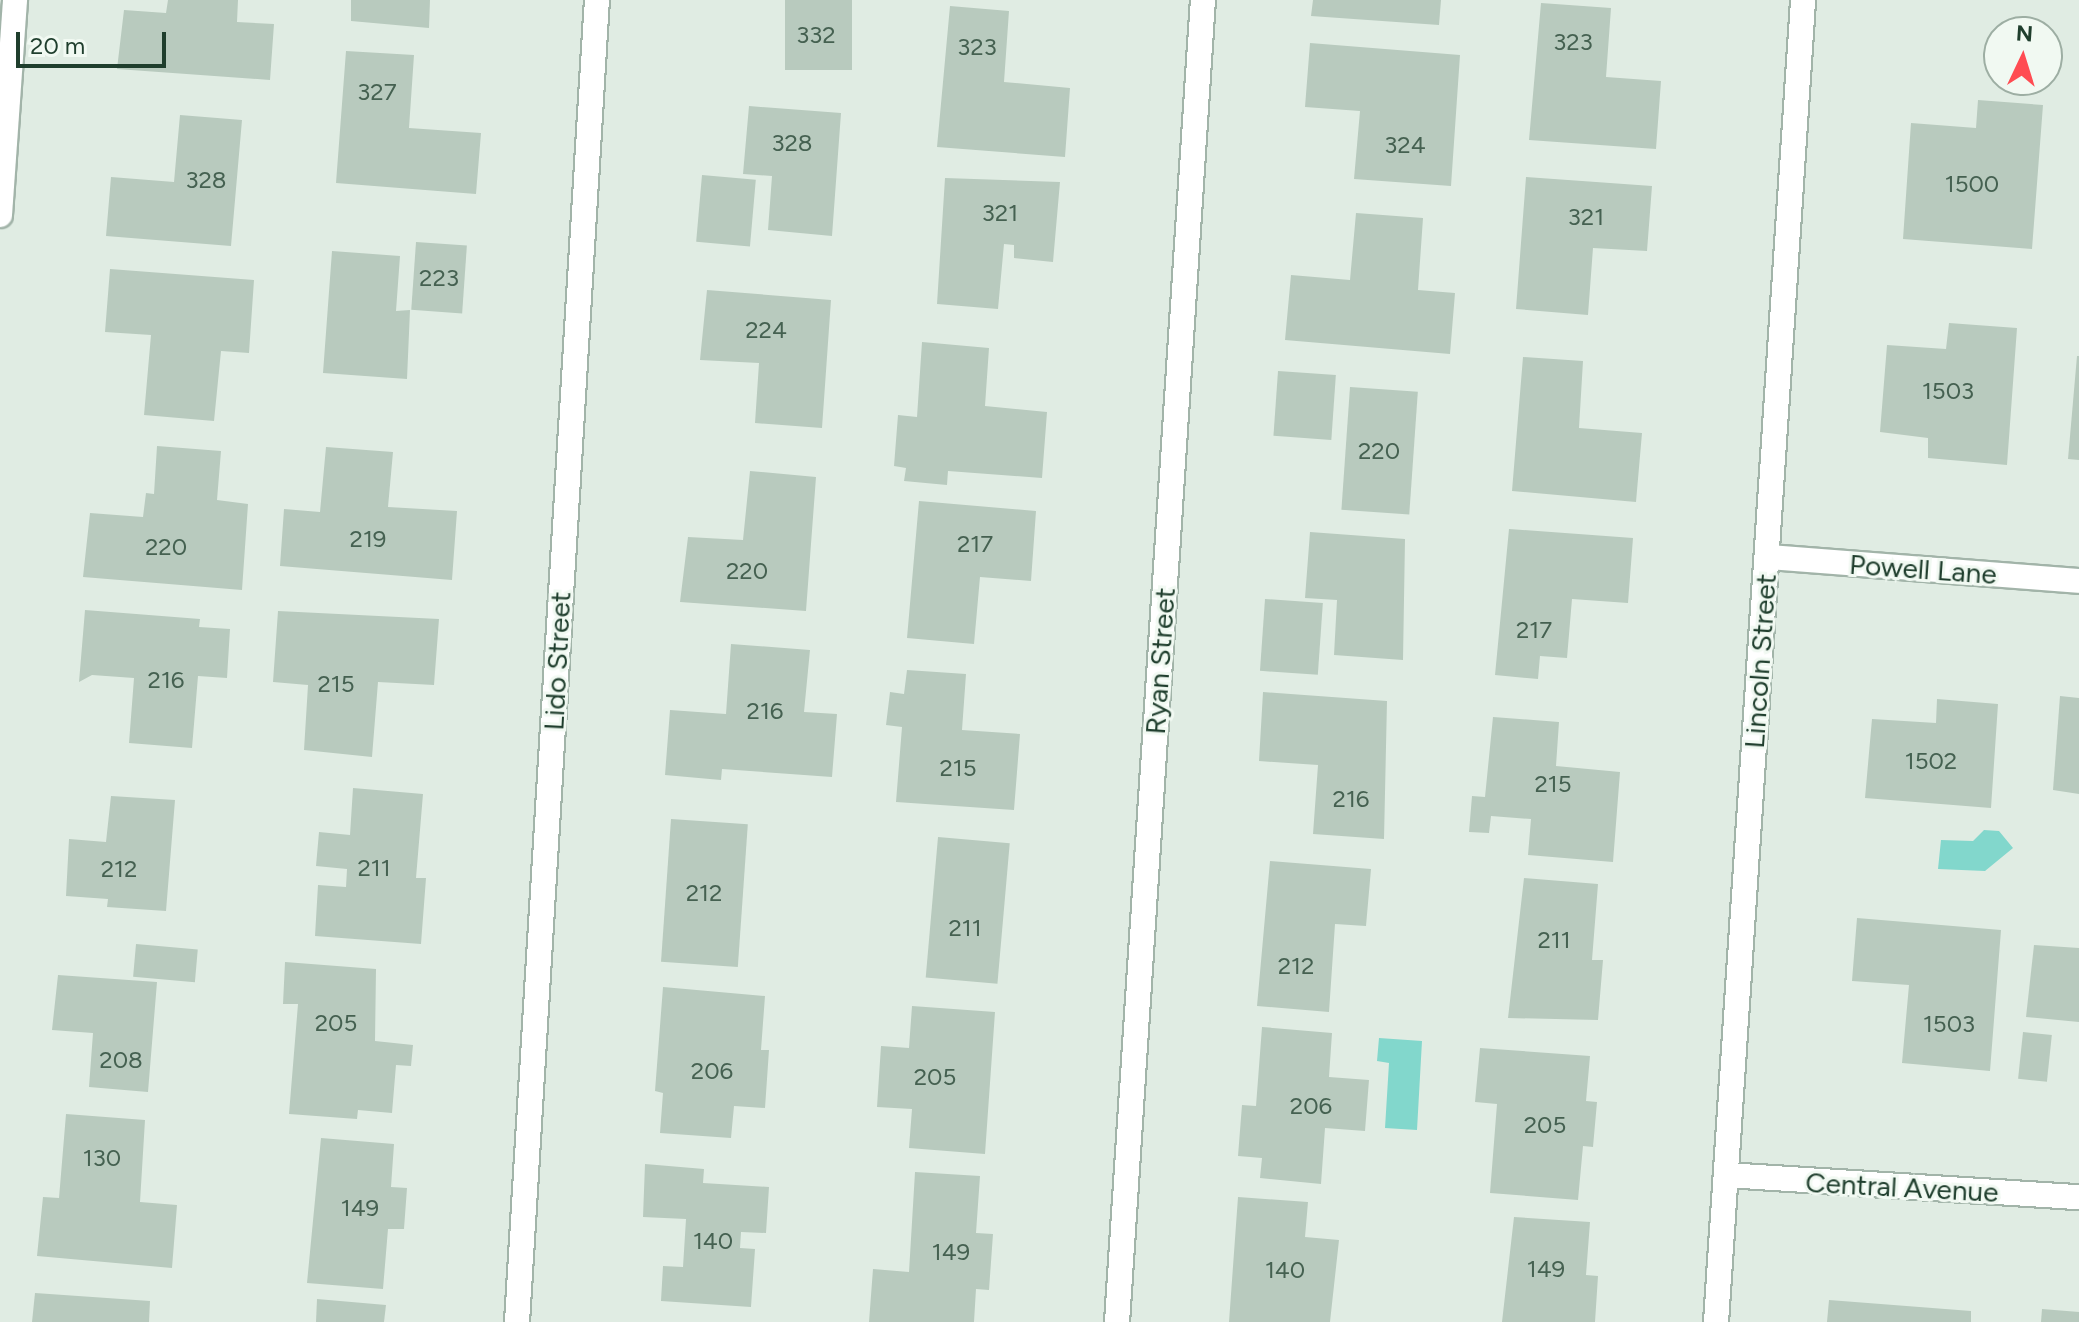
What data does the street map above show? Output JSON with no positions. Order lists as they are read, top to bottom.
{
  "streets": {
    "street": [
      "Powell Lane",
      "Lido Street",
      "Ryan Street",
      "Lincoln Street",
      "Central Avenue"
    ]
  },
  "crossings": [
    ["Powell Lane", "Lincoln Street"],
    ["Lincoln Street", "Central Avenue"]
  ],
  "house_numbers": [
    "332",
    "323",
    "323",
    "327",
    "328",
    "324",
    "328",
    "1500",
    "321",
    "321",
    "223",
    "224",
    "1503",
    "220",
    "219",
    "217",
    "220",
    "220",
    "217",
    "216",
    "215",
    "216",
    "1502",
    "215",
    "215",
    "216",
    "211",
    "212",
    "212",
    "211",
    "211",
    "212",
    "205",
    "1503",
    "208",
    "206",
    "205",
    "206",
    "205",
    "130",
    "149",
    "140",
    "149",
    "149",
    "140"
  ],
  "scale_bar": "20 m",
  "north": "top"
}
